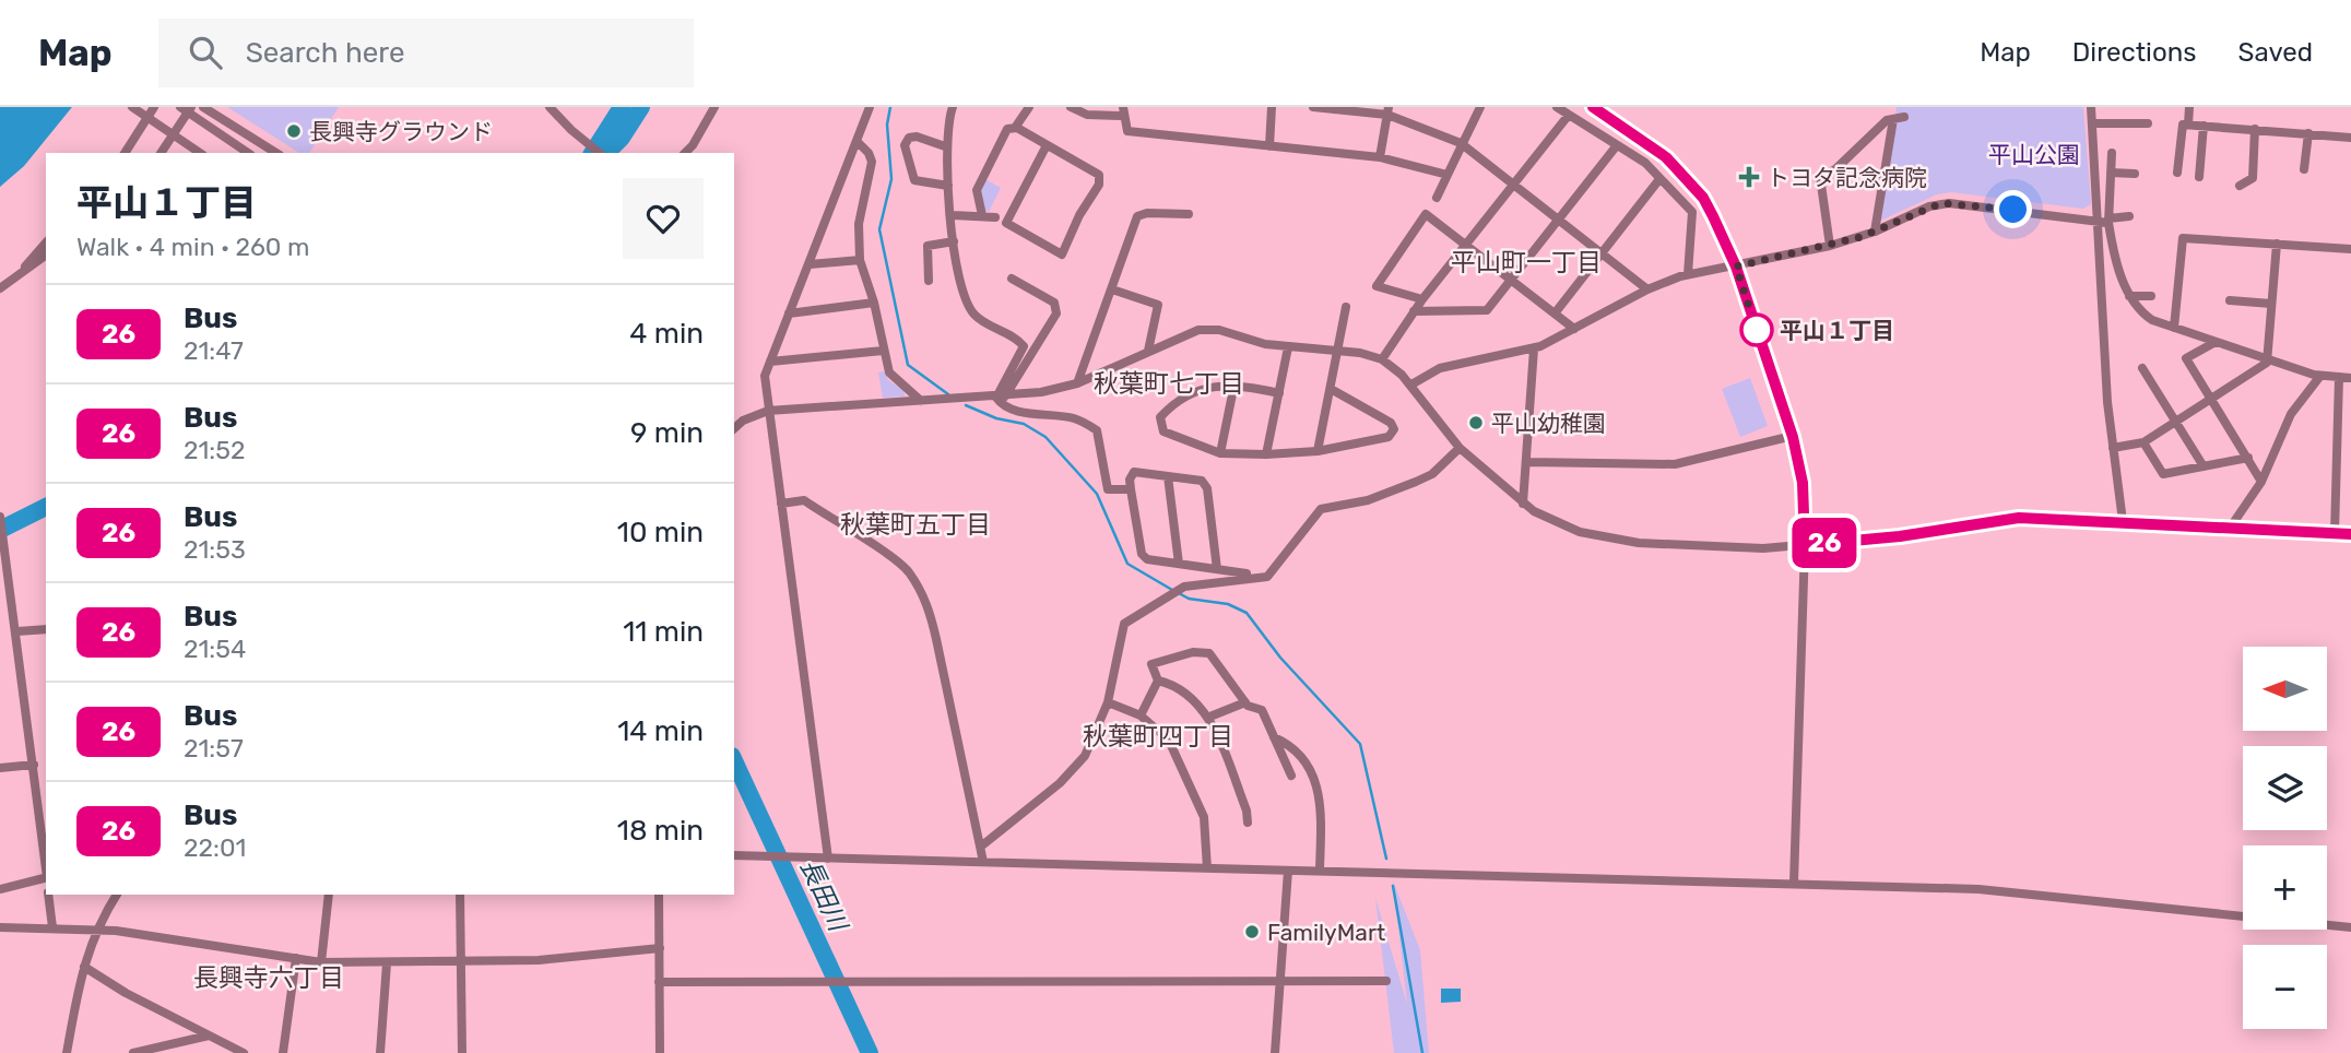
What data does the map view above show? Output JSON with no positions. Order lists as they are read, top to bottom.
{
  "districts": [
    "平山町一丁目",
    "秋葉町七丁目",
    "秋葉町五丁目",
    "秋葉町四丁目",
    "長興寺六丁目"
  ],
  "water": ["長田川"],
  "parks": ["平山公園"],
  "places": {
    "other": [
      "長興寺グラウンド",
      "平山１丁目",
      "平山幼稚園",
      "FamilyMart"
    ],
    "health": ["トヨタ記念病院"]
  },
  "lines": ["bus line 26"],
  "north": "left",
  "page": {
    "header": "Map",
    "search": "Search here",
    "nav": ["Map", "Directions", "Saved"],
    "on_map": "26",
    "heading": ["平山１丁目", "Walk · 4 min · 260 m"],
    "list": [
      {
        "mark": "26",
        "name": "Bus",
        "note": "21:47",
        "value": "4 min"
      },
      {
        "mark": "26",
        "name": "Bus",
        "note": "21:52",
        "value": "9 min"
      },
      {
        "mark": "26",
        "name": "Bus",
        "note": "21:53",
        "value": "10 min"
      },
      {
        "mark": "26",
        "name": "Bus",
        "note": "21:54",
        "value": "11 min"
      },
      {
        "mark": "26",
        "name": "Bus",
        "note": "21:57",
        "value": "14 min"
      },
      {
        "mark": "26",
        "name": "Bus",
        "note": "22:01",
        "value": "18 min"
      }
    ],
    "map_buttons": ["+", "−"]
  }
}
